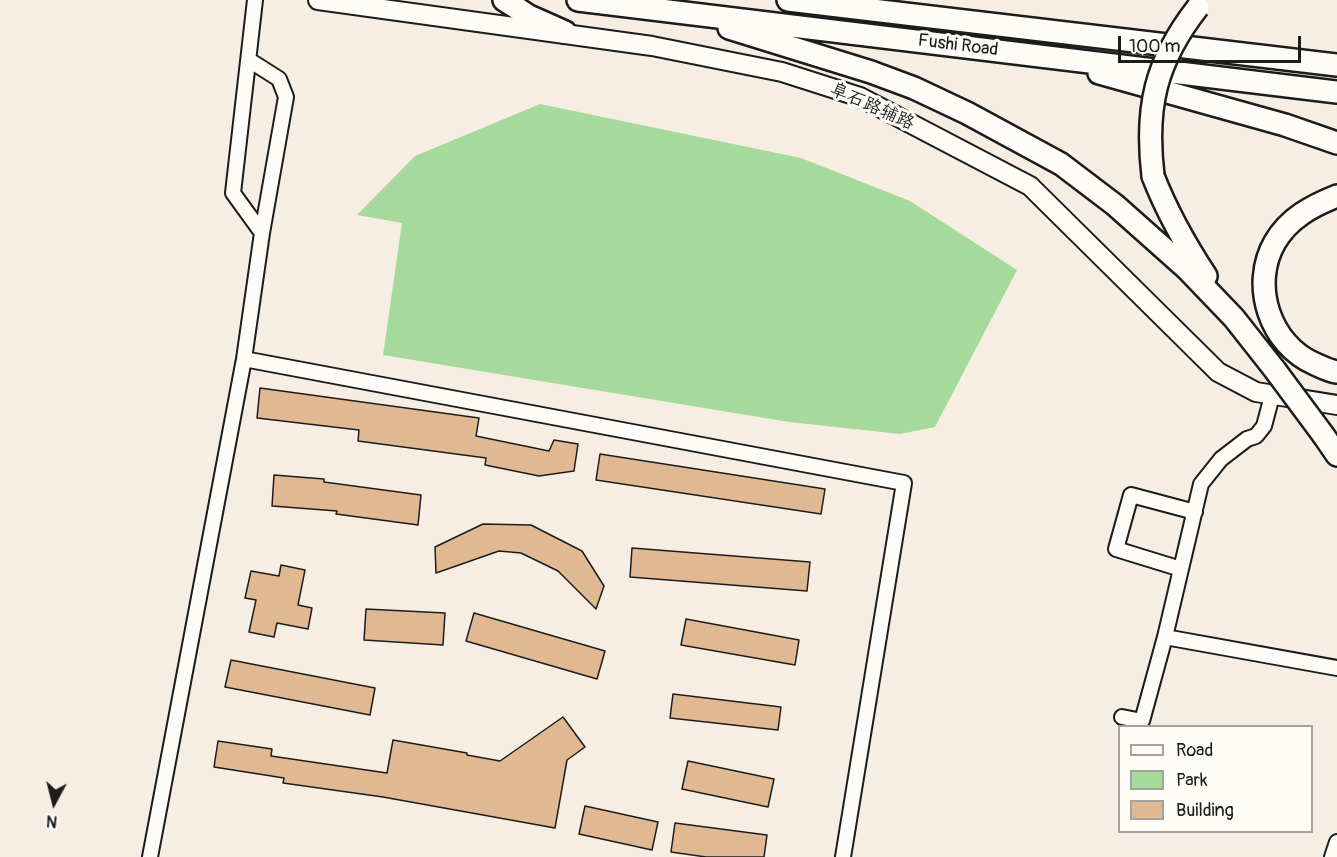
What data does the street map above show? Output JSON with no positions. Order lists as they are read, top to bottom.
{
  "streets": {
    "highway": ["Fushi Road"],
    "main road": ["阜石路辅路"]
  },
  "legend": ["Road", "Park", "Building"],
  "scale_bar": "100 m",
  "north": "bottom"
}
